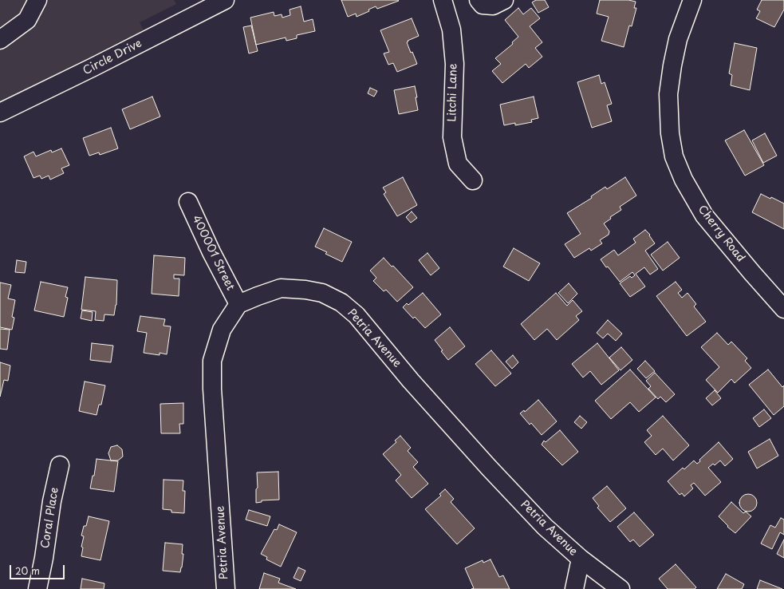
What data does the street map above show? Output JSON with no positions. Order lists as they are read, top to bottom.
{
  "streets": {
    "street": [
      "Circle Drive",
      "Litchi Lane",
      "Cherry Road",
      "400001 Street",
      "Petria Avenue",
      "Coral Place"
    ]
  },
  "crossings": [
    ["400001 Street", "Petria Avenue"]
  ],
  "scale_bar": "20 m"
}
